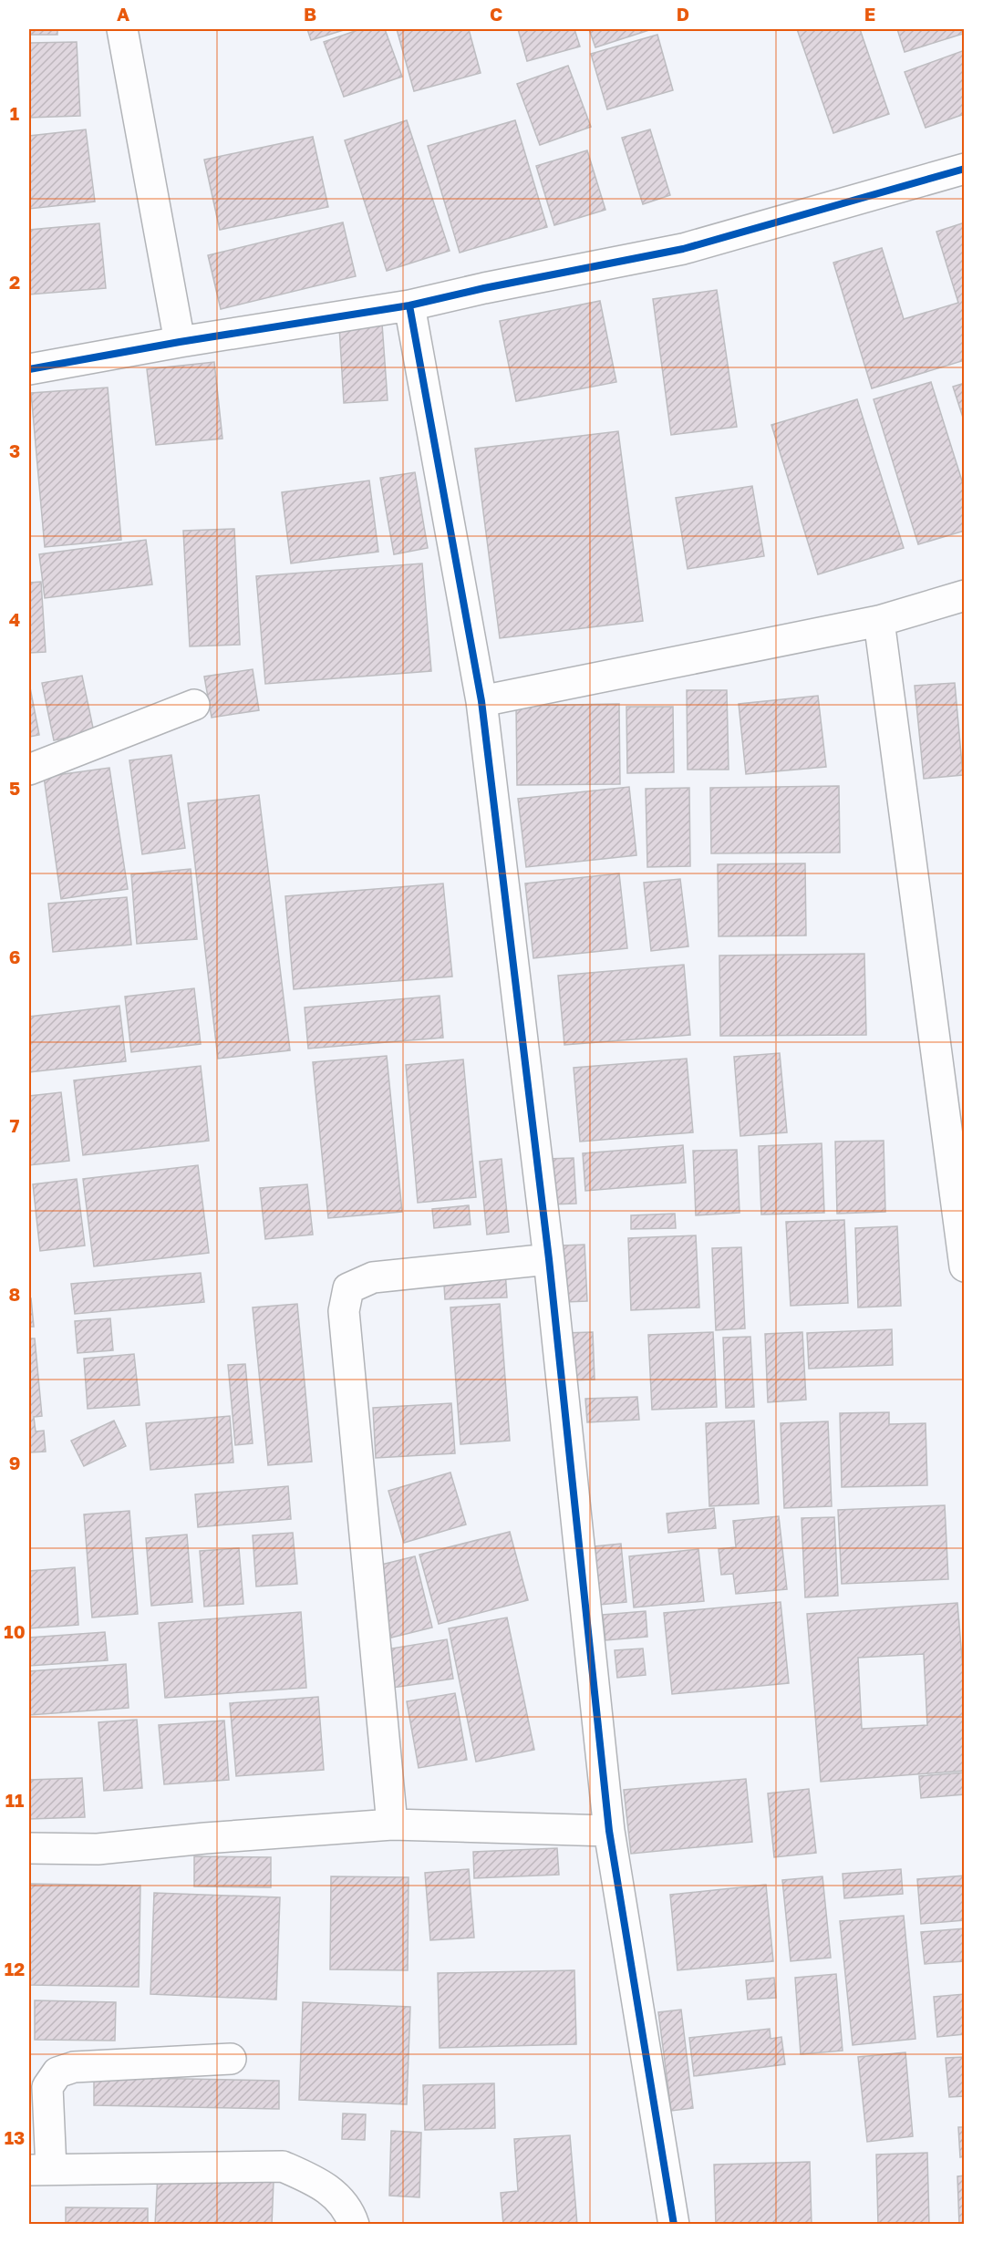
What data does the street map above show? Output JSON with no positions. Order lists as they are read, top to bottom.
{
  "grid": {
    "columns": [
      "A",
      "B",
      "C",
      "D",
      "E"
    ],
    "rows": [
      "1",
      "2",
      "3",
      "4",
      "5",
      "6",
      "7",
      "8",
      "9",
      "10",
      "11",
      "12",
      "13"
    ]
  }
}
